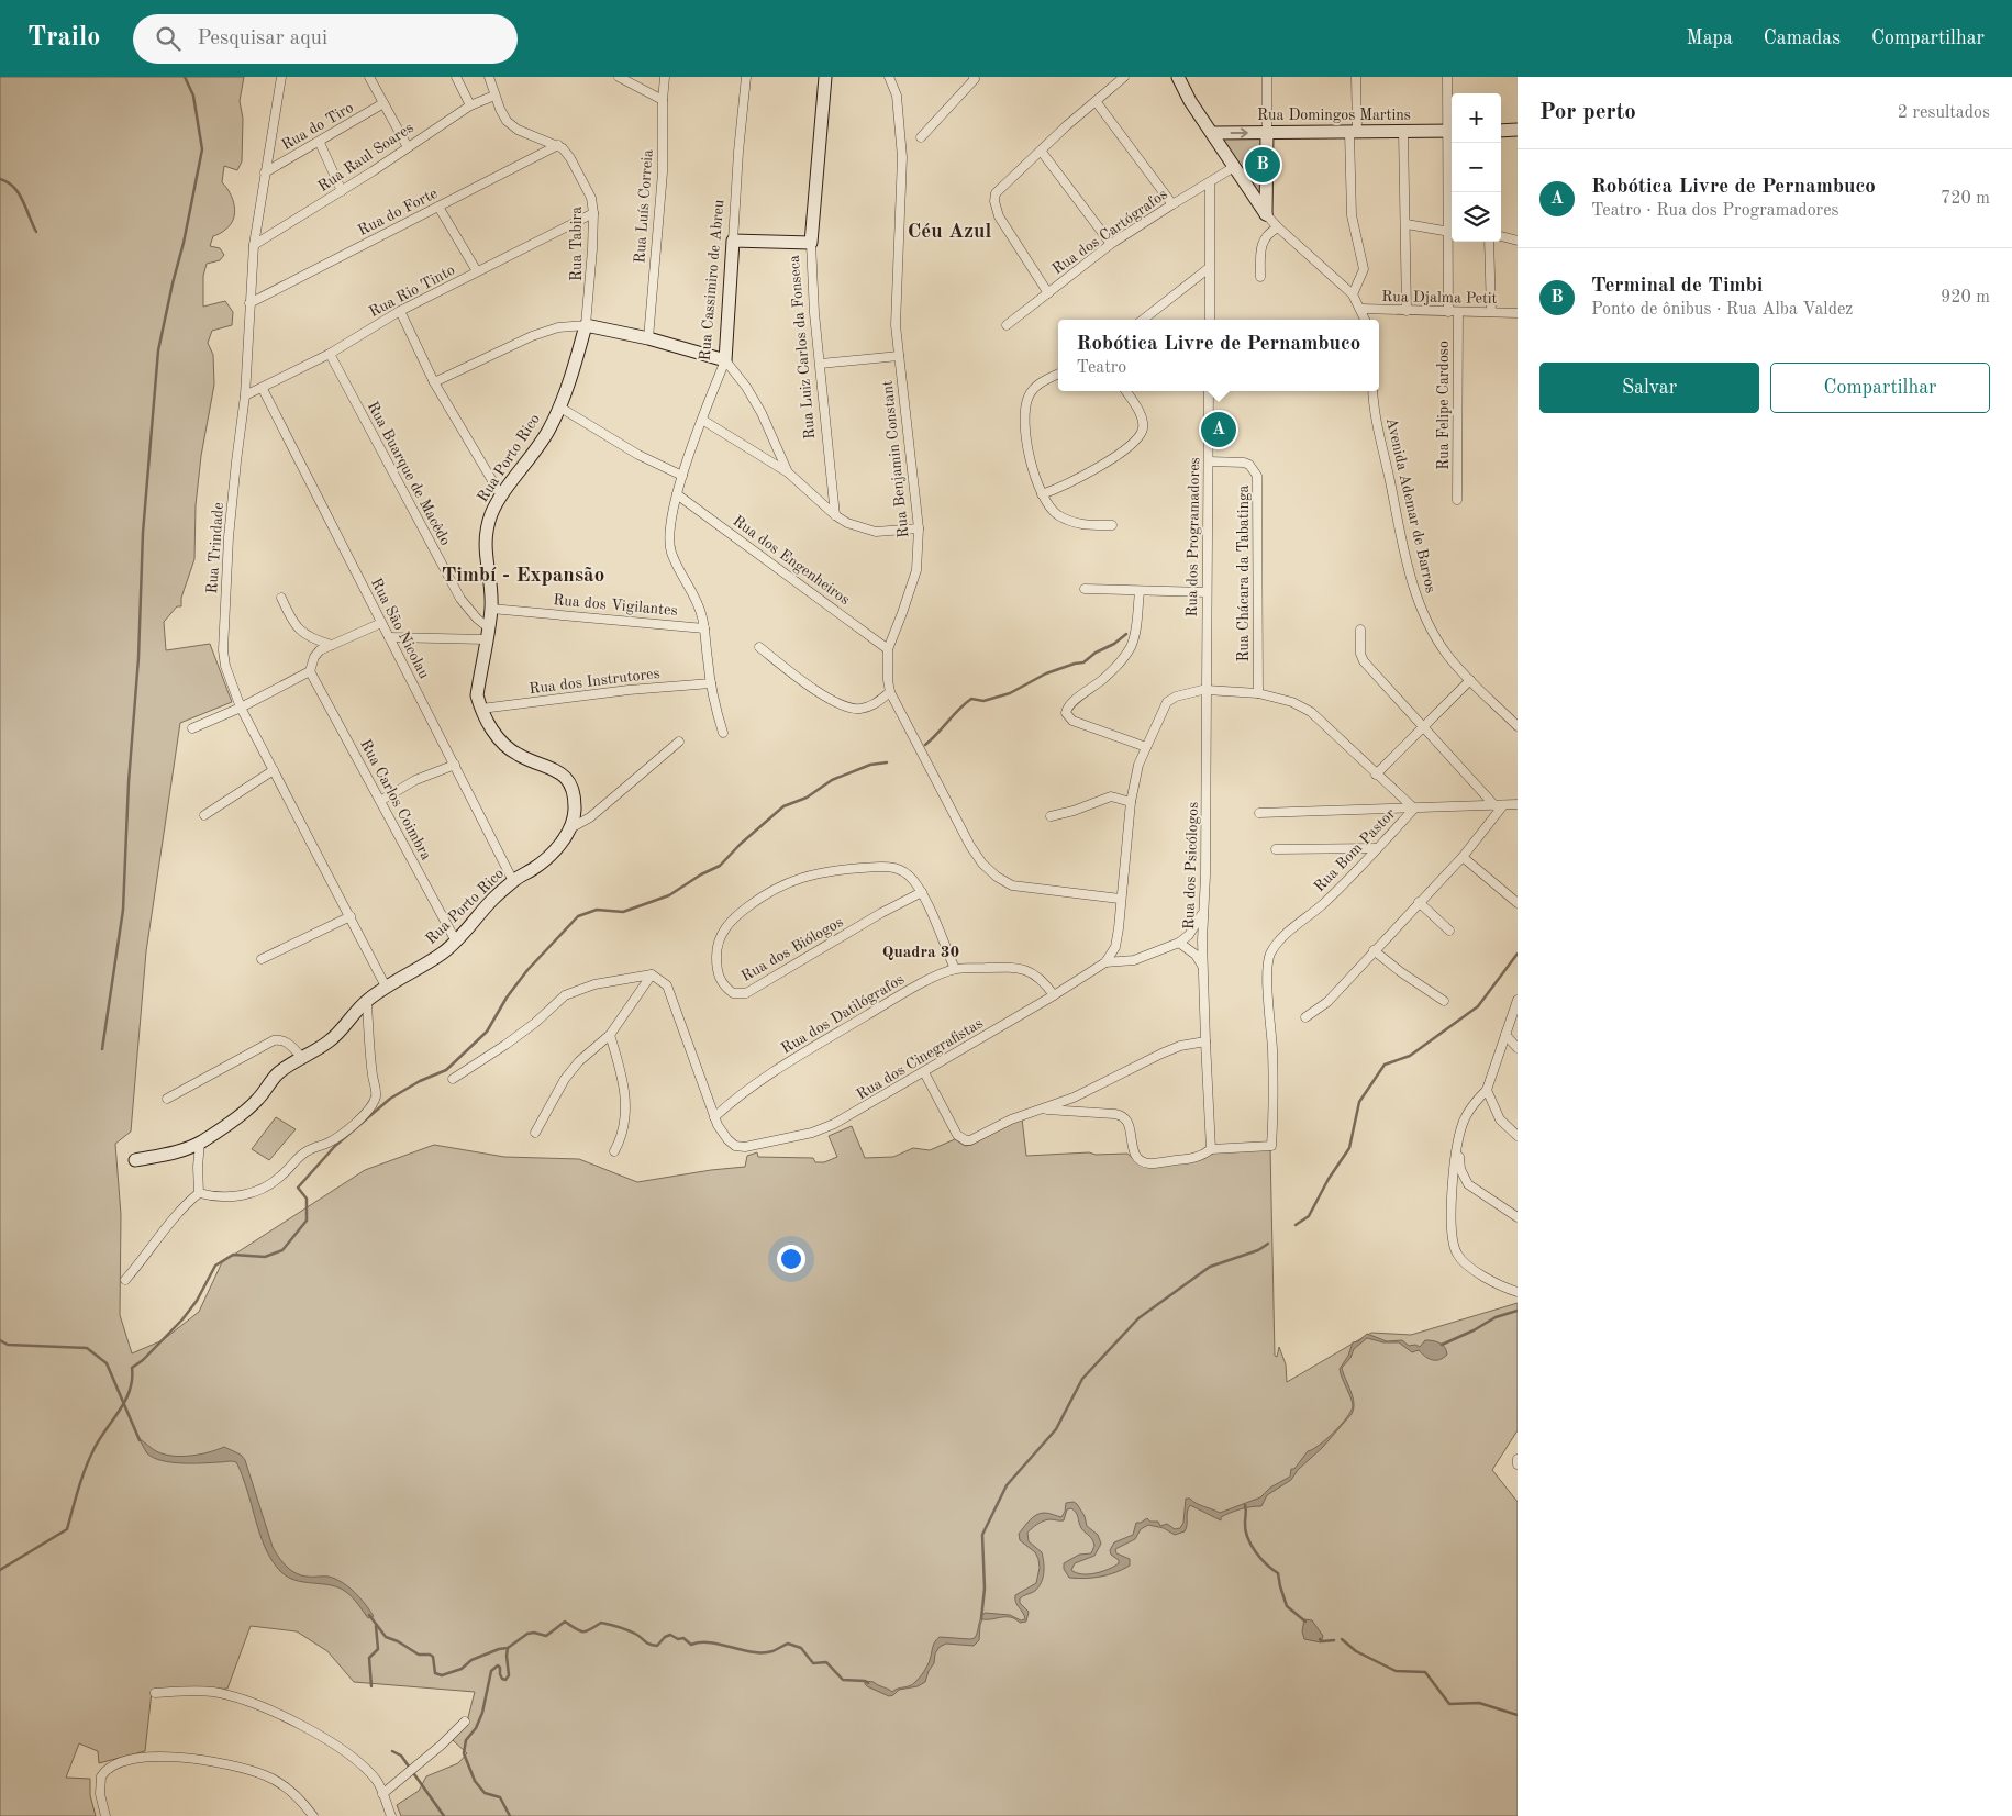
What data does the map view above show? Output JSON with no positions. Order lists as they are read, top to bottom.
{
  "streets": {
    "street": [
      "Rua Domingos Martins",
      "Rua do Tiro",
      "Rua Raul Soares",
      "Rua Luís Correia",
      "Rua do Forte",
      "Rua dos Cartógrafos",
      "Rua Tabira",
      "Rua Cassimiro de Abreu",
      "Rua Rio Tinto",
      "Rua Djalma Petit",
      "Rua Luiz Carlos da Fonseca",
      "Rua Felipe Cardoso",
      "Rua Porto Rico",
      "Rua Benjamin Constant",
      "Rua Buarque de Macêdo",
      "Avenida Ademar de Barros",
      "Rua dos Programadores",
      "Rua Trindade",
      "Rua dos Engenheiros",
      "Rua Chácara da Tabatinga",
      "Rua dos Vigilantes",
      "Rua São Nicolau",
      "Rua dos Instrutores",
      "Rua Carlos Coimbra",
      "Rua Bom Pastor",
      "Rua dos Psicólogos",
      "Rua dos Biólogos",
      "Rua dos Datilógrafos",
      "Rua dos Cinegrafistas"
    ]
  },
  "crossings": [
    ["Rua Domingos Martins", "Rua Felipe Cardoso"],
    ["Rua do Tiro", "Rua Trindade"],
    ["Rua Raul Soares", "Rua Tabira"],
    ["Rua Raul Soares", "Rua Trindade"],
    ["Rua do Forte", "Rua Tabira"],
    ["Rua do Forte", "Rua Trindade"],
    ["Rua Tabira", "Rua Rio Tinto"],
    ["Rua Tabira", "Rua Porto Rico"],
    ["Rua Cassimiro de Abreu", "Rua dos Engenheiros"],
    ["Rua Cassimiro de Abreu", "Rua dos Vigilantes"],
    ["Rua Cassimiro de Abreu", "Rua dos Instrutores"],
    ["Rua Rio Tinto", "Rua Buarque de Macêdo"],
    ["Rua Rio Tinto", "Rua Trindade"],
    ["Rua Rio Tinto", "Rua São Nicolau"],
    ["Rua Djalma Petit", "Rua Felipe Cardoso"],
    ["Rua Porto Rico", "Rua Buarque de Macêdo"],
    ["Rua Porto Rico", "Rua Trindade"],
    ["Rua Porto Rico", "Rua dos Vigilantes"],
    ["Rua Porto Rico", "Rua São Nicolau"],
    ["Rua Porto Rico", "Rua dos Instrutores"],
    ["Rua Porto Rico", "Rua Carlos Coimbra"],
    ["Rua Benjamin Constant", "Rua dos Engenheiros"],
    ["Rua dos Programadores", "Rua Chácara da Tabatinga"],
    ["Rua dos Programadores", "Rua dos Psicólogos"],
    ["Rua Chácara da Tabatinga", "Rua Bom Pastor"],
    ["Rua Bom Pastor", "Rua dos Psicólogos"],
    ["Rua dos Biólogos", "Rua dos Datilógrafos"],
    ["Rua dos Datilógrafos", "Rua dos Cinegrafistas"]
  ],
  "districts": ["Céu Azul", "Timbí - Expansão", "Quadra 30"],
  "page": {
    "header": "Trailo",
    "search": "Pesquisar aqui",
    "nav": ["Mapa", "Camadas", "Compartilhar"],
    "heading": ["Por perto", "2 resultados"],
    "map_buttons": ["+", "−"],
    "pins": ["B", "A"],
    "list": [
      {
        "mark": "A",
        "name": "Robótica Livre de Pernambuco",
        "note": "Teatro · Rua dos Programadores",
        "value": "720 m"
      },
      {
        "mark": "B",
        "name": "Terminal de Timbi",
        "note": "Ponto de ônibus · Rua Alba Valdez",
        "value": "920 m"
      }
    ],
    "popup": ["Robótica Livre de Pernambuco", "Teatro"],
    "buttons": ["Salvar", "Compartilhar"]
  }
}
